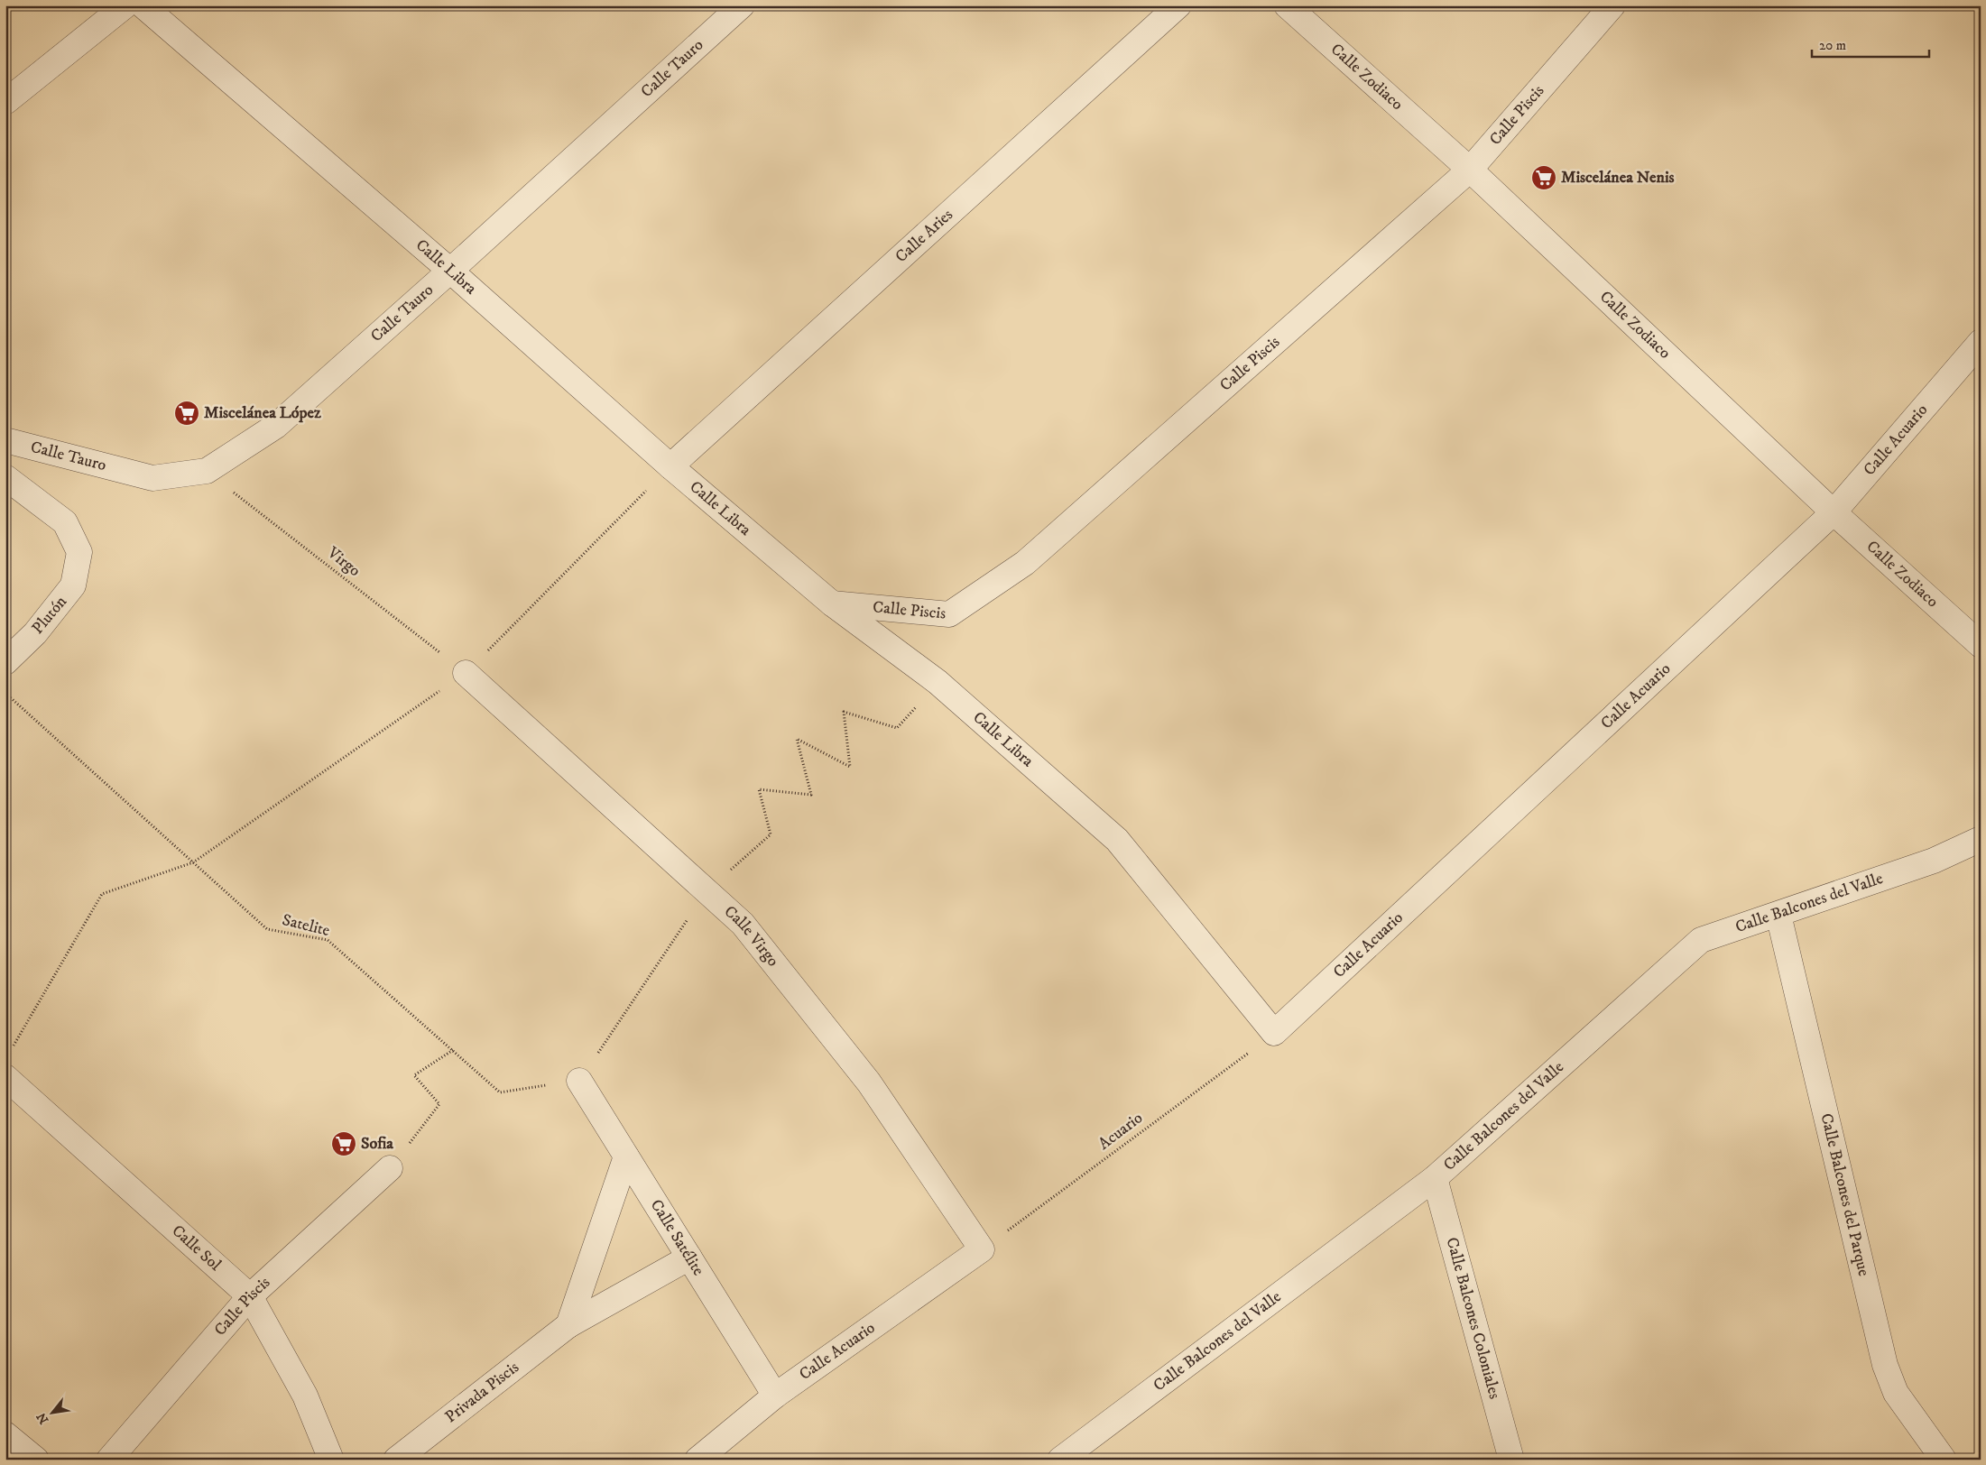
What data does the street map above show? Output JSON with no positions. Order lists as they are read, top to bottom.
{
  "streets": {
    "street": [
      "Calle Tauro",
      "Calle Zodiaco",
      "Calle Piscis",
      "Calle Aries",
      "Calle Libra",
      "Calle Acuario",
      "Plutón",
      "Calle Balcones del Valle",
      "Calle Virgo",
      "Calle Balcones del Parque",
      "Calle Satélite",
      "Calle Sol",
      "Calle Balcones Coloniales",
      "Privada Piscis"
    ],
    "path": ["Virgo", "Satelite", "Acuario"]
  },
  "crossings": [
    ["Calle Tauro", "Calle Libra"],
    ["Calle Tauro", "Virgo"],
    ["Calle Zodiaco", "Calle Piscis"],
    ["Calle Zodiaco", "Calle Acuario"],
    ["Calle Piscis", "Calle Libra"],
    ["Calle Piscis", "Calle Sol"],
    ["Calle Aries", "Calle Libra"],
    ["Calle Libra", "Calle Acuario"],
    ["Calle Libra", "Acuario"],
    ["Calle Acuario", "Calle Virgo"],
    ["Calle Acuario", "Acuario"],
    ["Calle Acuario", "Calle Satélite"],
    ["Virgo", "Calle Virgo"],
    ["Calle Balcones del Valle", "Calle Balcones del Parque"],
    ["Calle Balcones del Valle", "Calle Balcones Coloniales"],
    ["Satelite", "Calle Satélite"],
    ["Calle Virgo", "Acuario"],
    ["Calle Satélite", "Privada Piscis"]
  ],
  "places": {
    "supermarket": ["Miscelánea Nenis", "Miscelánea López", "Sofia"]
  },
  "scale_bar": "20 m",
  "north": "bottom left"
}
